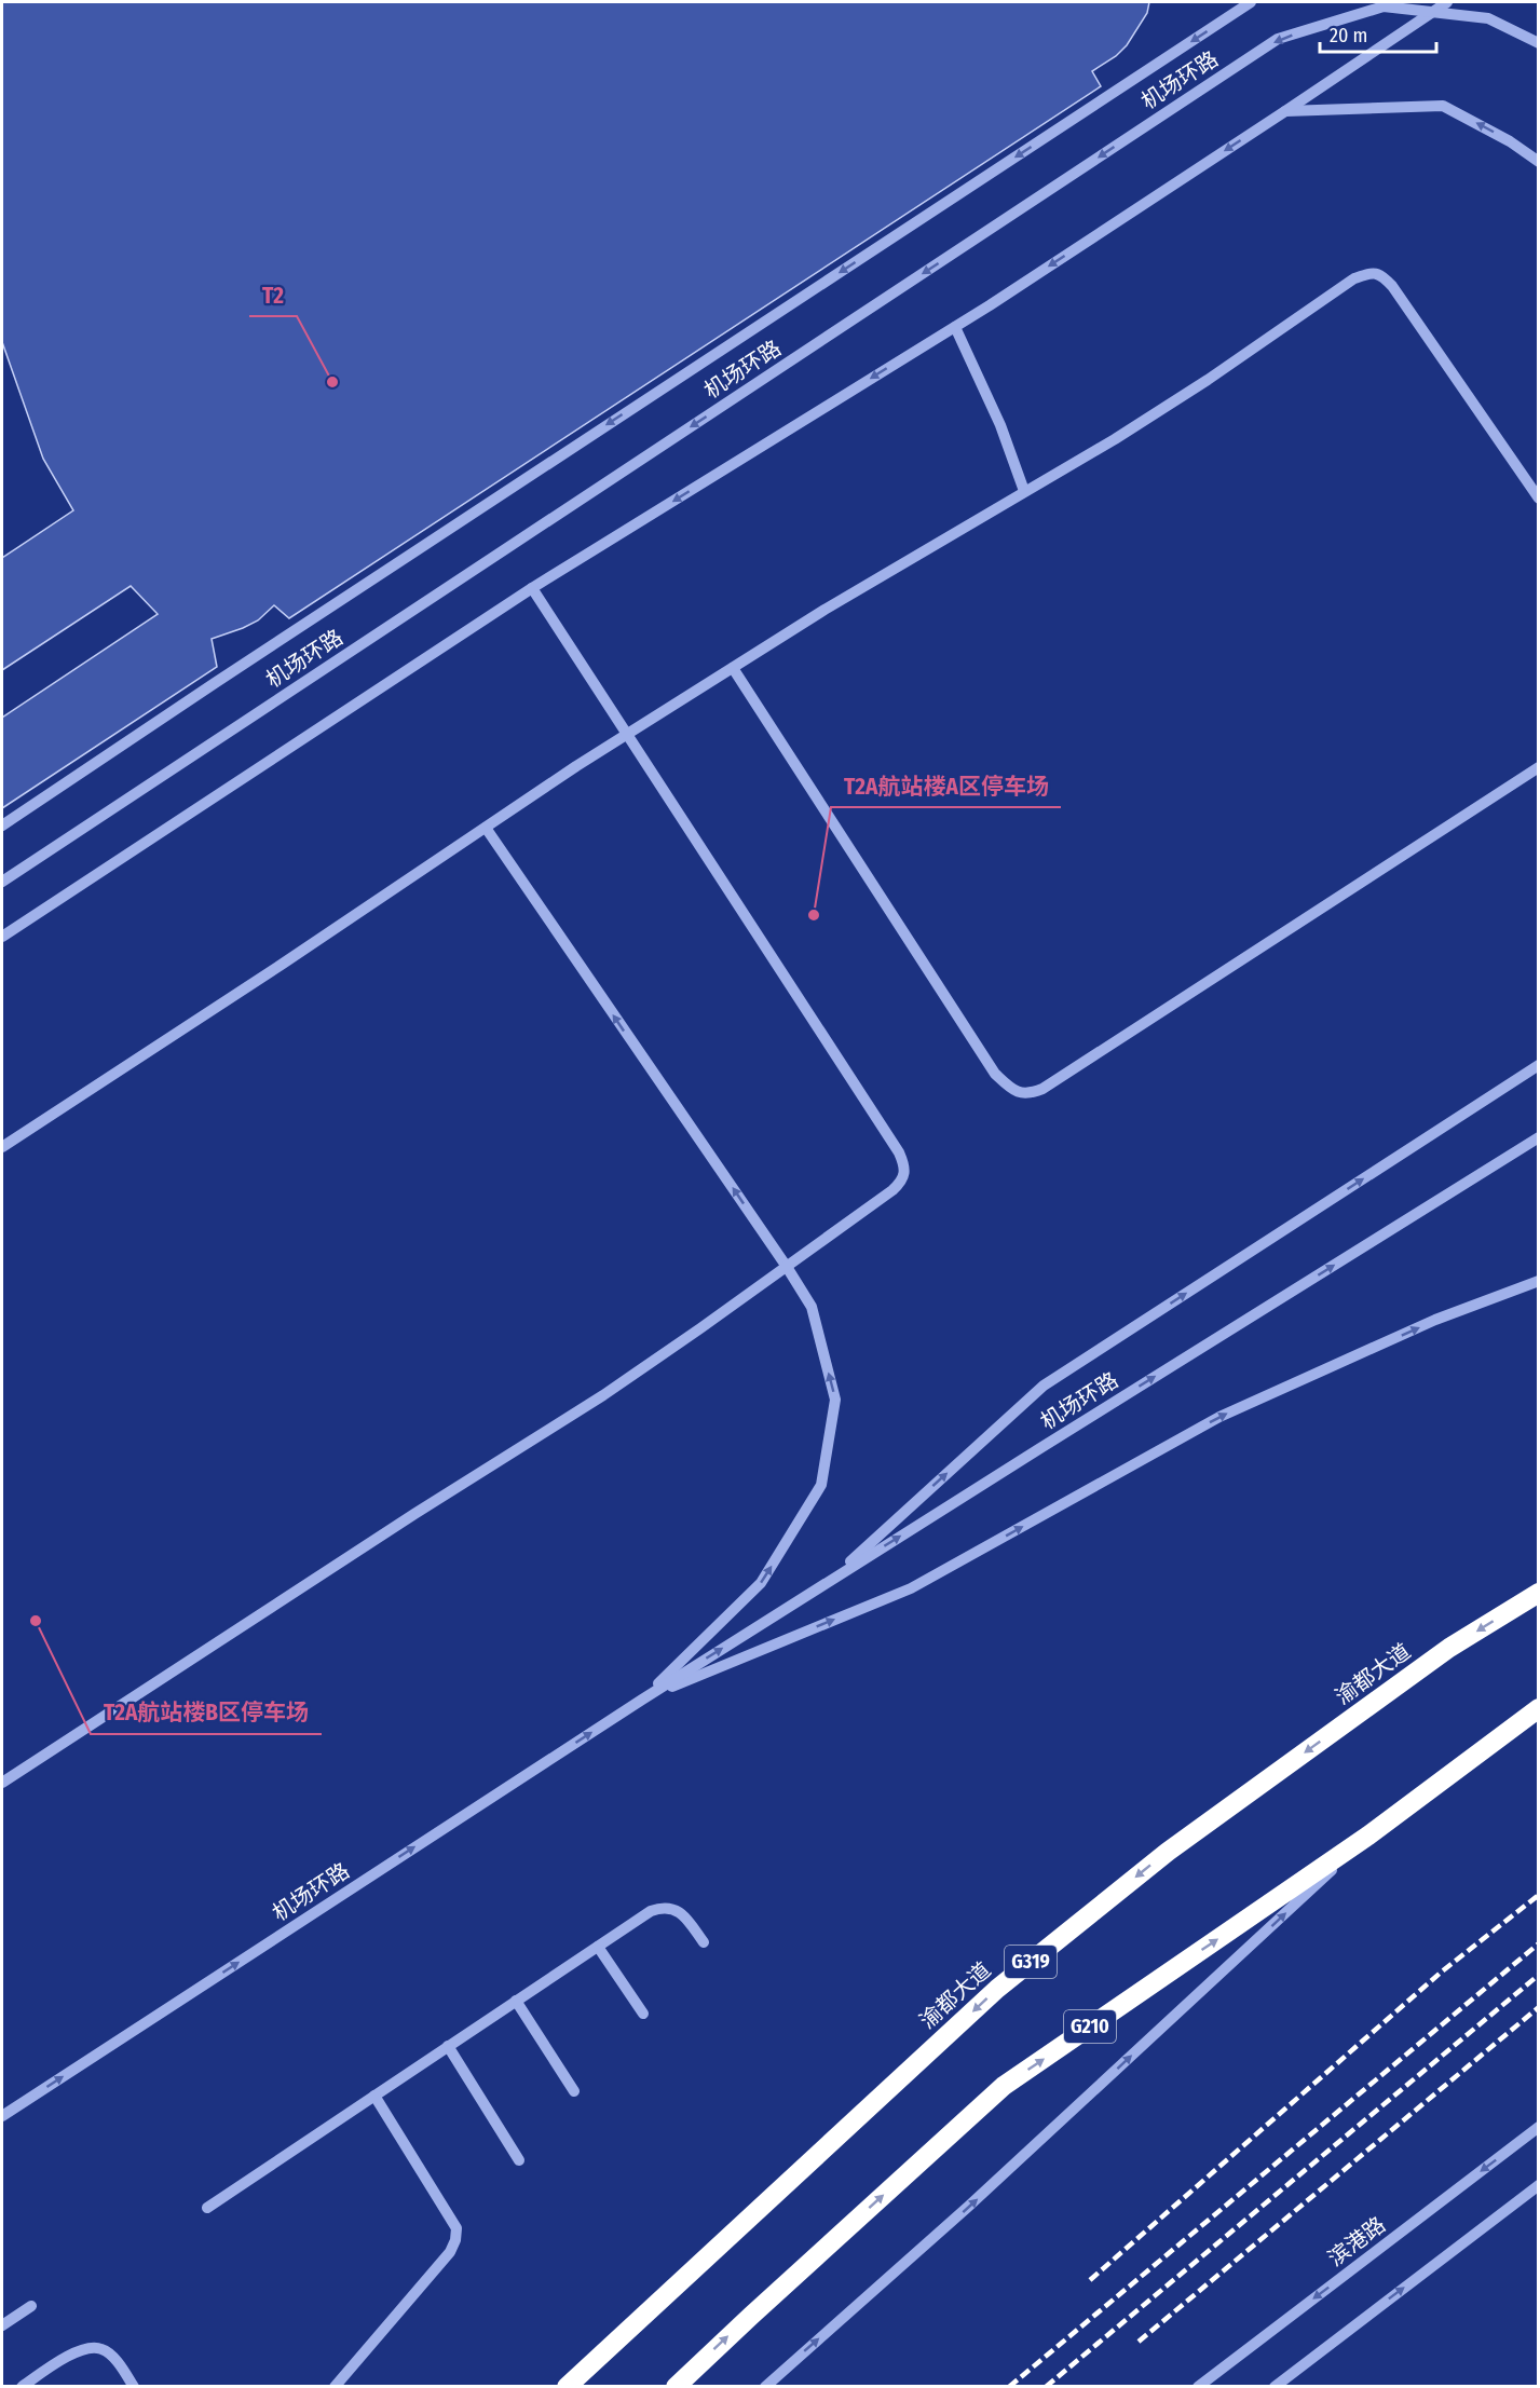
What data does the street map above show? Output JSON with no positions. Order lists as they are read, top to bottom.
{
  "streets": {
    "highway": ["渝都大道", "G319", "G210"],
    "street": ["机场环路", "滨港路"]
  },
  "places": ["T2", "T2A航站楼A区停车场", "T2A航站楼B区停车场"],
  "scale_bar": "20 m"
}
